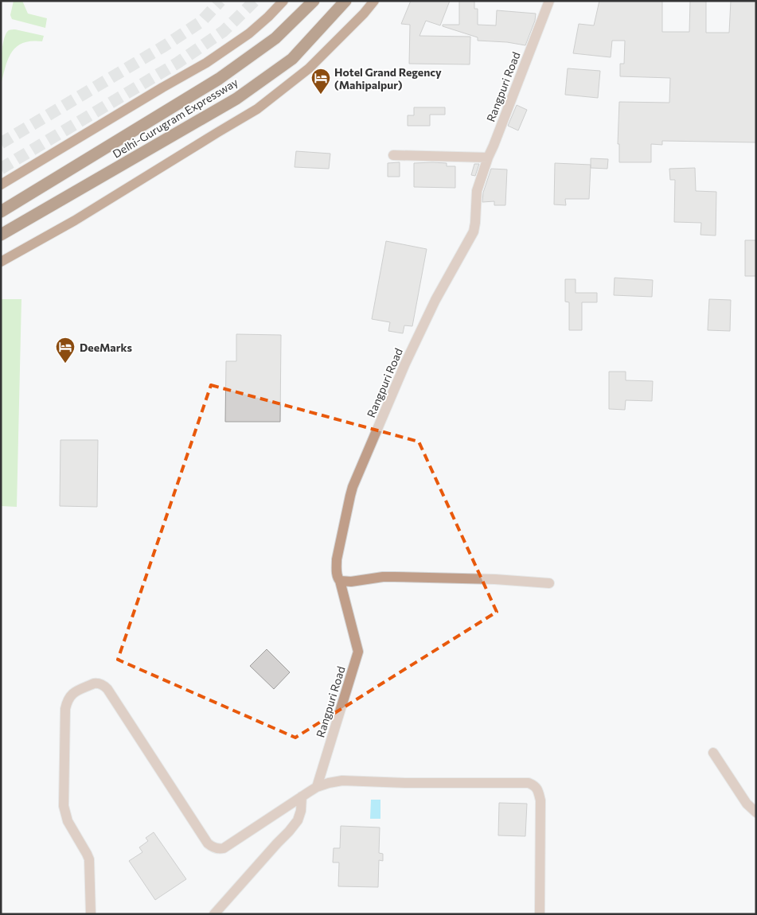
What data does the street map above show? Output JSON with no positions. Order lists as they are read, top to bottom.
{
  "streets": {
    "highway": ["Delhi-Gurugram Expressway"],
    "street": ["Rangpuri Road"]
  },
  "places": {
    "hotel": ["Hotel Grand Regency (Mahipalpur)", "DeeMarks"]
  }
}
